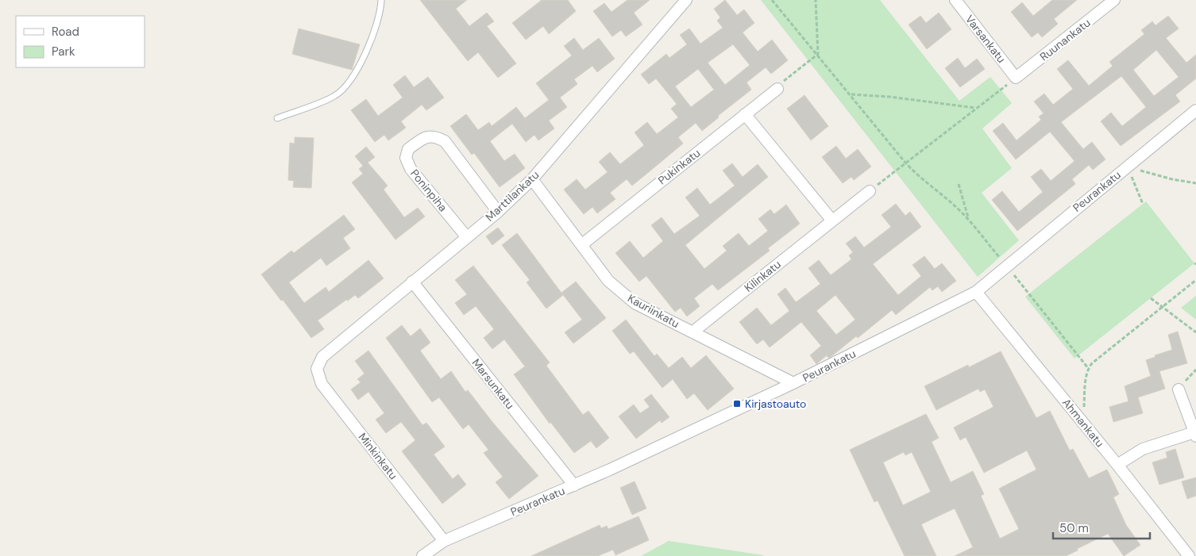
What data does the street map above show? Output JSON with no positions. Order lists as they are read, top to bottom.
{
  "streets": {
    "street": [
      "Varsankatu",
      "Ruunankatu",
      "Pukinkatu",
      "Poninpiha",
      "Peurankatu",
      "Marttilankatu",
      "Kilinkatu",
      "Kauriinkatu",
      "Marsunkatu",
      "Ahmankatu",
      "Minkinkatu"
    ]
  },
  "crossings": [
    ["Varsankatu", "Ruunankatu"],
    ["Pukinkatu", "Kauriinkatu"],
    ["Poninpiha", "Marttilankatu"],
    ["Peurankatu", "Kauriinkatu"],
    ["Peurankatu", "Marsunkatu"],
    ["Peurankatu", "Ahmankatu"],
    ["Peurankatu", "Minkinkatu"],
    ["Marttilankatu", "Kauriinkatu"],
    ["Marttilankatu", "Marsunkatu"],
    ["Marttilankatu", "Minkinkatu"],
    ["Kilinkatu", "Kauriinkatu"]
  ],
  "places": {
    "transit": ["Kirjastoauto"]
  },
  "legend": ["Road", "Park"],
  "scale_bar": "50 m"
}
